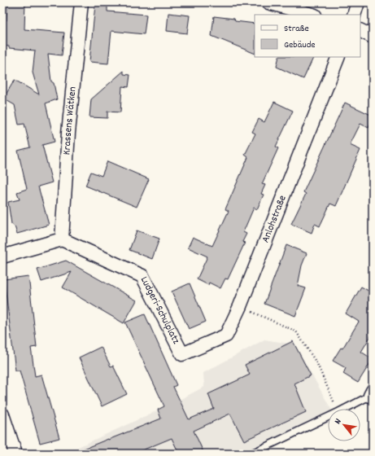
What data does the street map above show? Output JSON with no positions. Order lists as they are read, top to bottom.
{
  "streets": {
    "street": ["Krassens Wätken", "Anlohstraße", "Ludgeri-Schulplatz"]
  },
  "crossings": [
    ["Krassens Wätken", "Ludgeri-Schulplatz"],
    ["Anlohstraße", "Ludgeri-Schulplatz"]
  ],
  "legend": ["Straße", "Gebäude"],
  "north": "top left"
}
